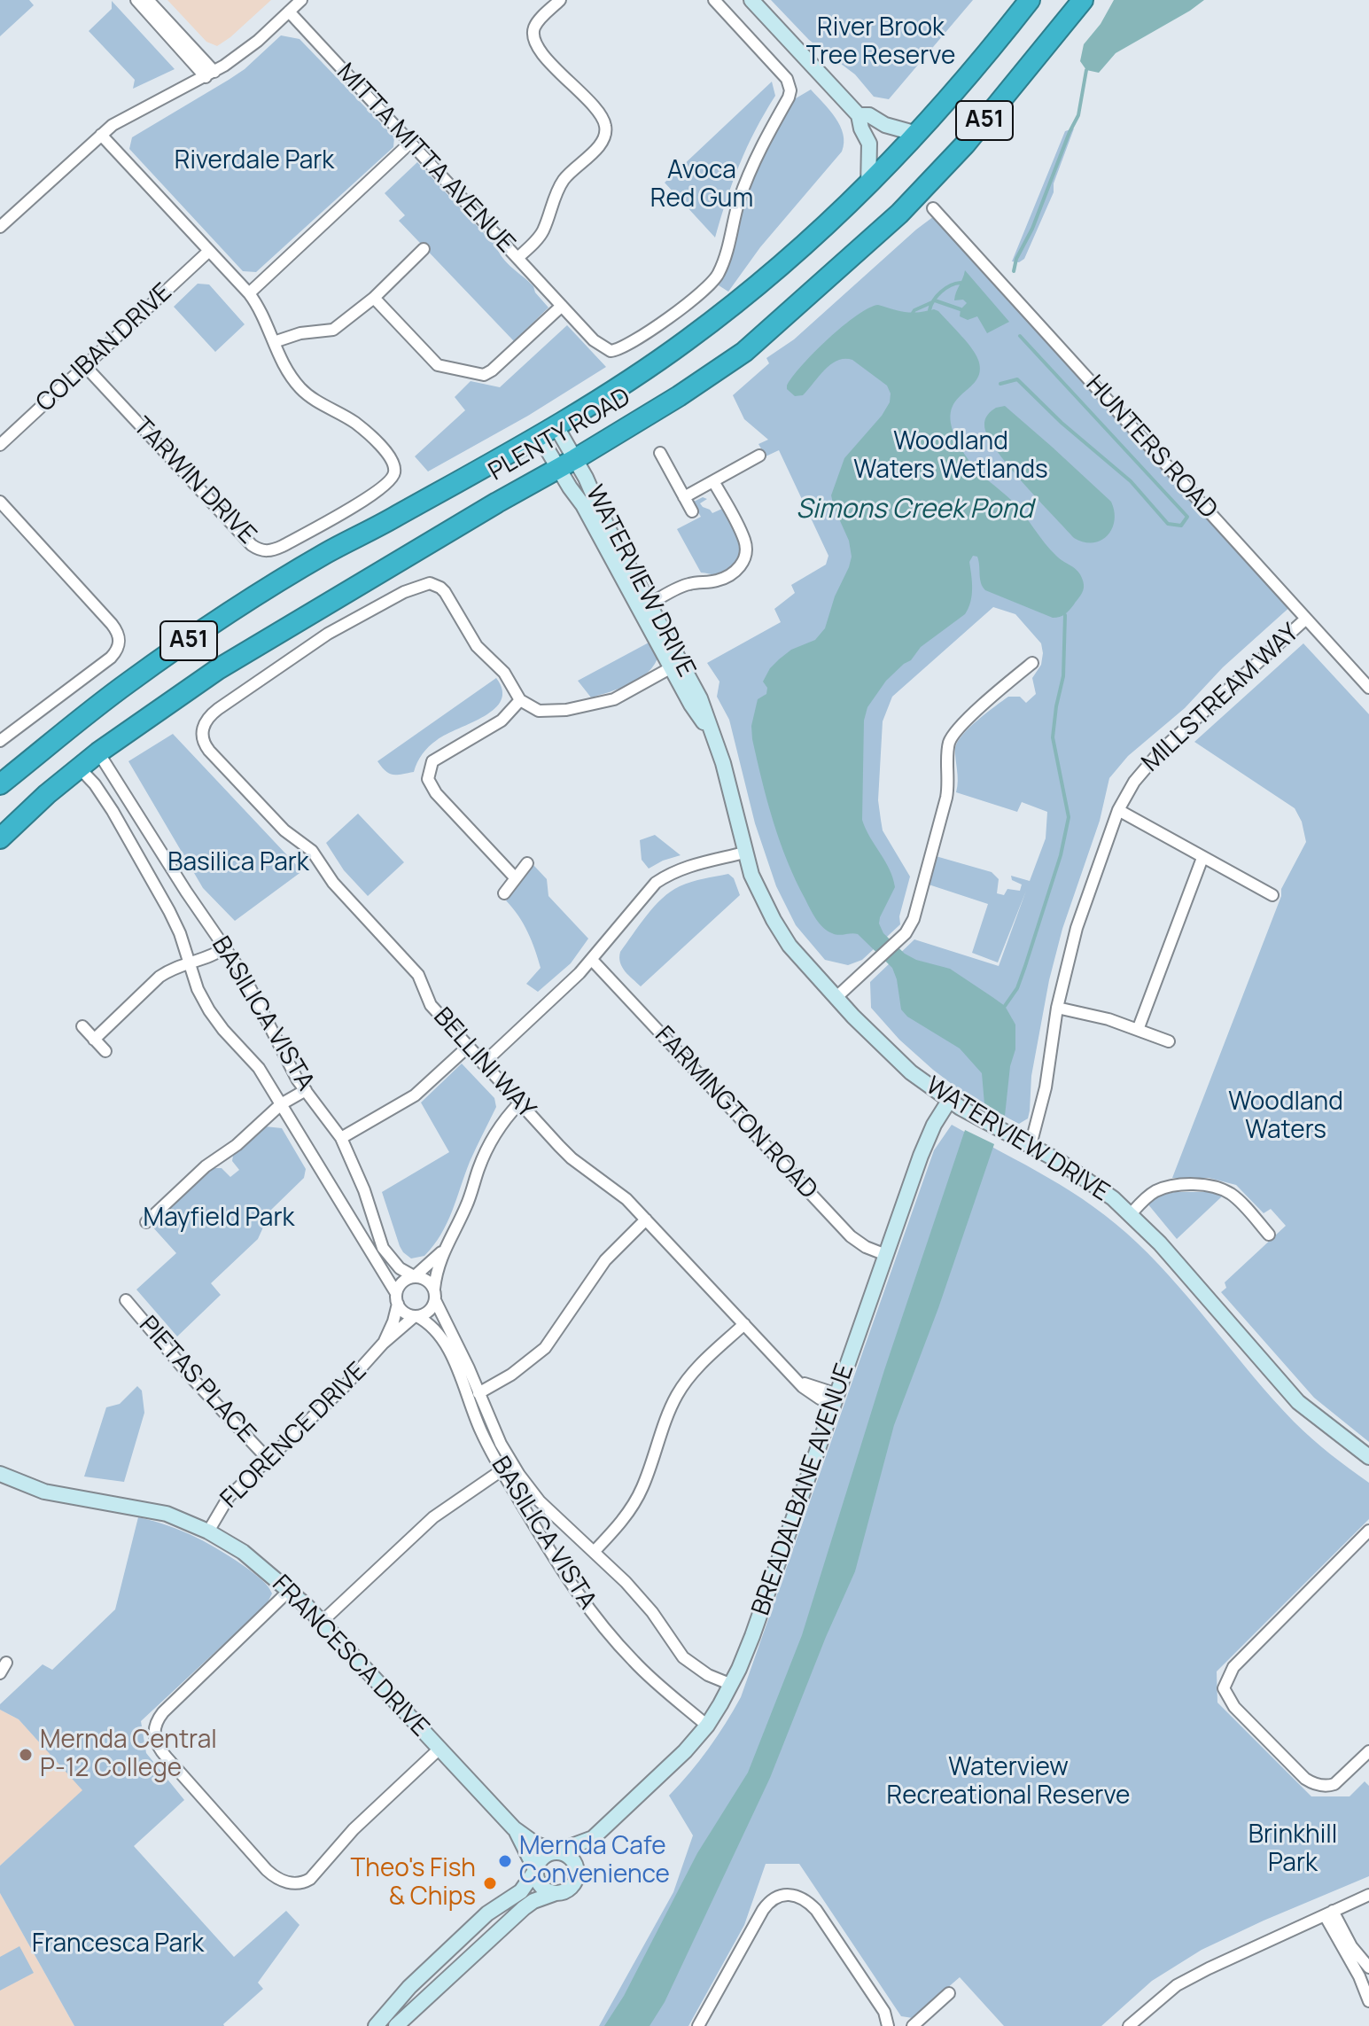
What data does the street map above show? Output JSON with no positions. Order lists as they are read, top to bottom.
{
  "streets": {
    "highway": ["A51", "PLENTY ROAD"],
    "street": [
      "MITTA MITTA AVENUE",
      "COLIBAN DRIVE",
      "HUNTERS ROAD",
      "TARWIN DRIVE",
      "WATERVIEW DRIVE",
      "MILLSTREAM WAY",
      "BASILICA VISTA",
      "BELLINI WAY",
      "FARMINGTON ROAD",
      "PIETAS PLACE",
      "FLORENCE DRIVE",
      "BREADALBANE AVENUE",
      "FRANCESCA DRIVE"
    ]
  },
  "crossings": [
    ["COLIBAN DRIVE", "TARWIN DRIVE"],
    ["PLENTY ROAD", "WATERVIEW DRIVE"],
    ["PLENTY ROAD", "BASILICA VISTA"],
    ["HUNTERS ROAD", "MILLSTREAM WAY"],
    ["WATERVIEW DRIVE", "MILLSTREAM WAY"],
    ["WATERVIEW DRIVE", "BREADALBANE AVENUE"],
    ["BASILICA VISTA", "FLORENCE DRIVE"],
    ["BASILICA VISTA", "BREADALBANE AVENUE"],
    ["BELLINI WAY", "BREADALBANE AVENUE"],
    ["FARMINGTON ROAD", "BREADALBANE AVENUE"],
    ["PIETAS PLACE", "FLORENCE DRIVE"],
    ["FLORENCE DRIVE", "FRANCESCA DRIVE"],
    ["BREADALBANE AVENUE", "FRANCESCA DRIVE"]
  ],
  "water": ["Simons Creek Pond"],
  "parks": [
    "River Brook Tree Reserve",
    "Riverdale Park",
    "Avoca Red Gum",
    "Woodland Waters Wetlands",
    "Basilica Park",
    "Woodland Waters",
    "Mayfield Park",
    "Waterview Recreational Reserve",
    "Brinkhill Park",
    "Francesca Park"
  ],
  "places": ["Mernda Central P-12 College", "Mernda Cafe Convenience", "Theo's Fish & Chips"]
}
